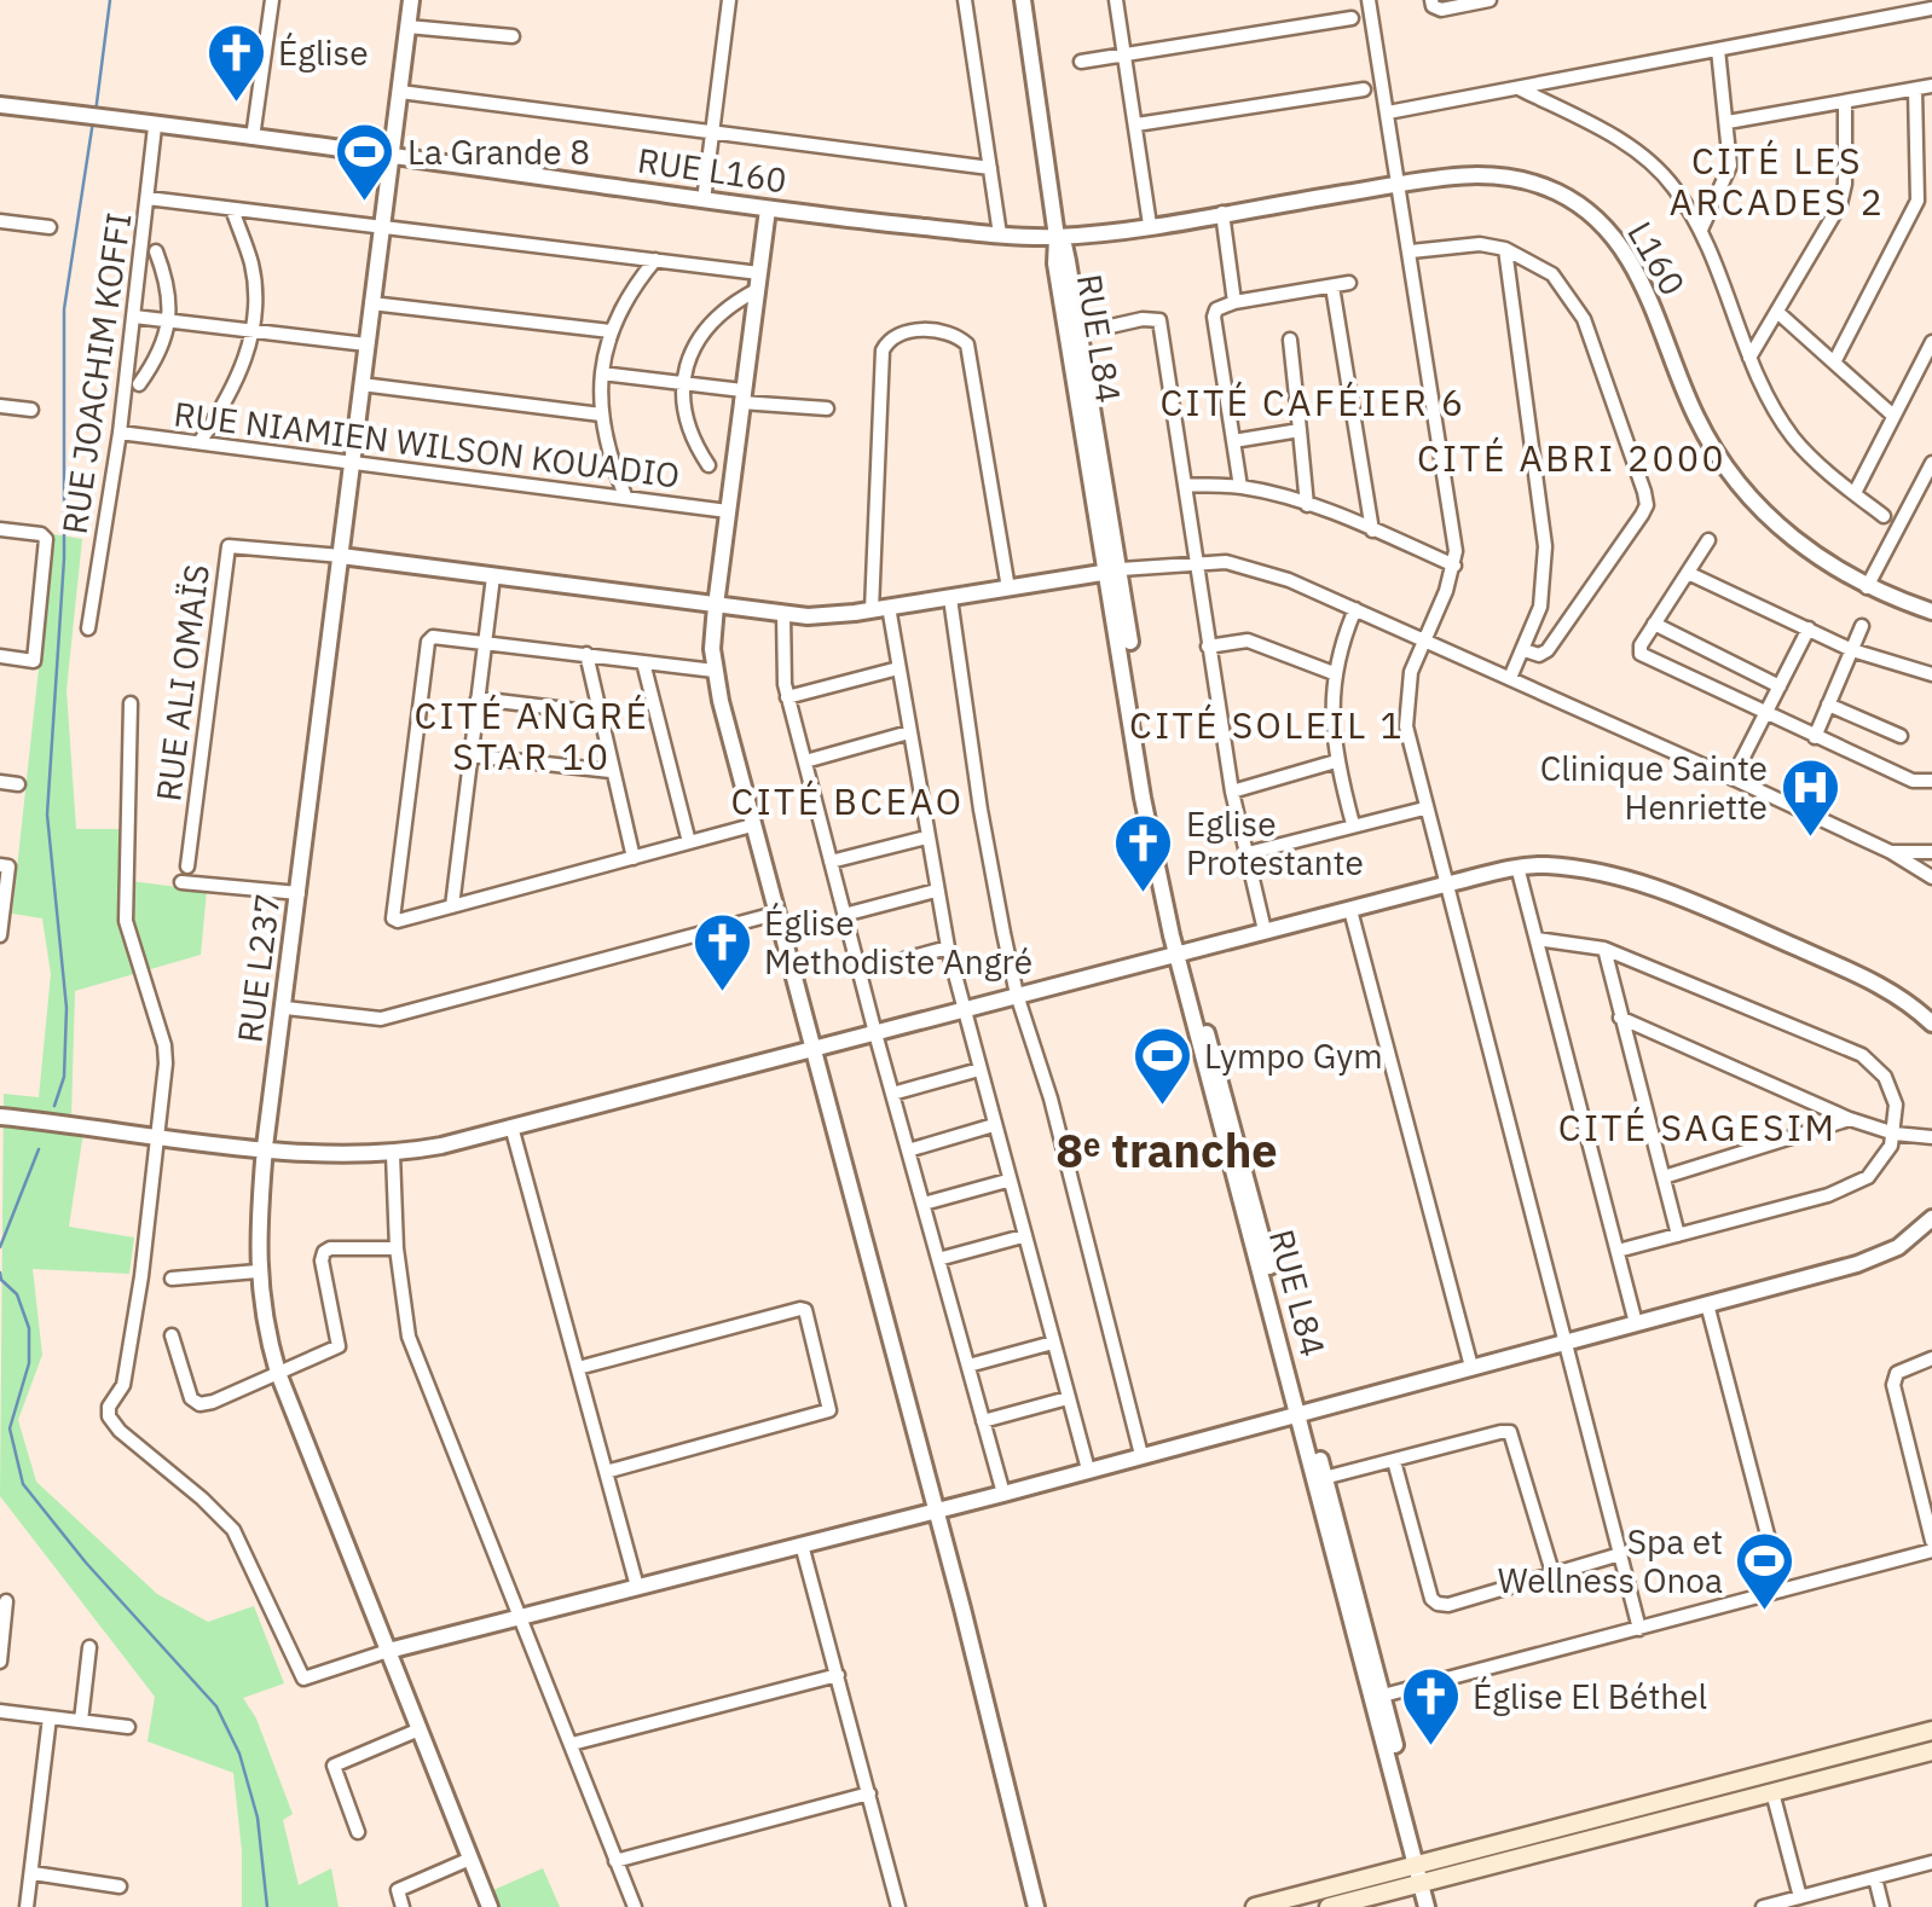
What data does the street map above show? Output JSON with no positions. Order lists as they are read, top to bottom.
{
  "streets": {
    "street": [
      "RUE L160",
      "L160",
      "RUE L84",
      "RUE JOACHIM KOFFI",
      "RUE NIAMIEN WILSON KOUADIO",
      "RUE ALI OMAÏS",
      "RUE L237"
    ]
  },
  "crossings": [
    ["RUE L160", "L160"],
    ["RUE L160", "RUE L84"],
    ["RUE L160", "RUE JOACHIM KOFFI"],
    ["RUE L160", "RUE L237"],
    ["L160", "RUE L84"],
    ["RUE JOACHIM KOFFI", "RUE NIAMIEN WILSON KOUADIO"],
    ["RUE NIAMIEN WILSON KOUADIO", "RUE L237"],
    ["RUE ALI OMAÏS", "RUE L237"]
  ],
  "districts": [
    "CITÉ LES ARCADES 2",
    "CITÉ CAFÉIER 6",
    "CITÉ ABRI 2000",
    "CITÉ ANGRÉ STAR 10",
    "CITÉ SOLEIL 1",
    "CITÉ BCEAO",
    "CITÉ SAGESIM",
    "8ᵉ tranche"
  ],
  "places": {
    "church": [
      "Église",
      "Eglise Protestante",
      "Église Methodiste Angré",
      "Église El Béthel"
    ],
    "sports": ["La Grande 8", "Lympo Gym", "Spa et Wellness Onoa"],
    "hospital": ["Clinique Sainte Henriette"]
  }
}
